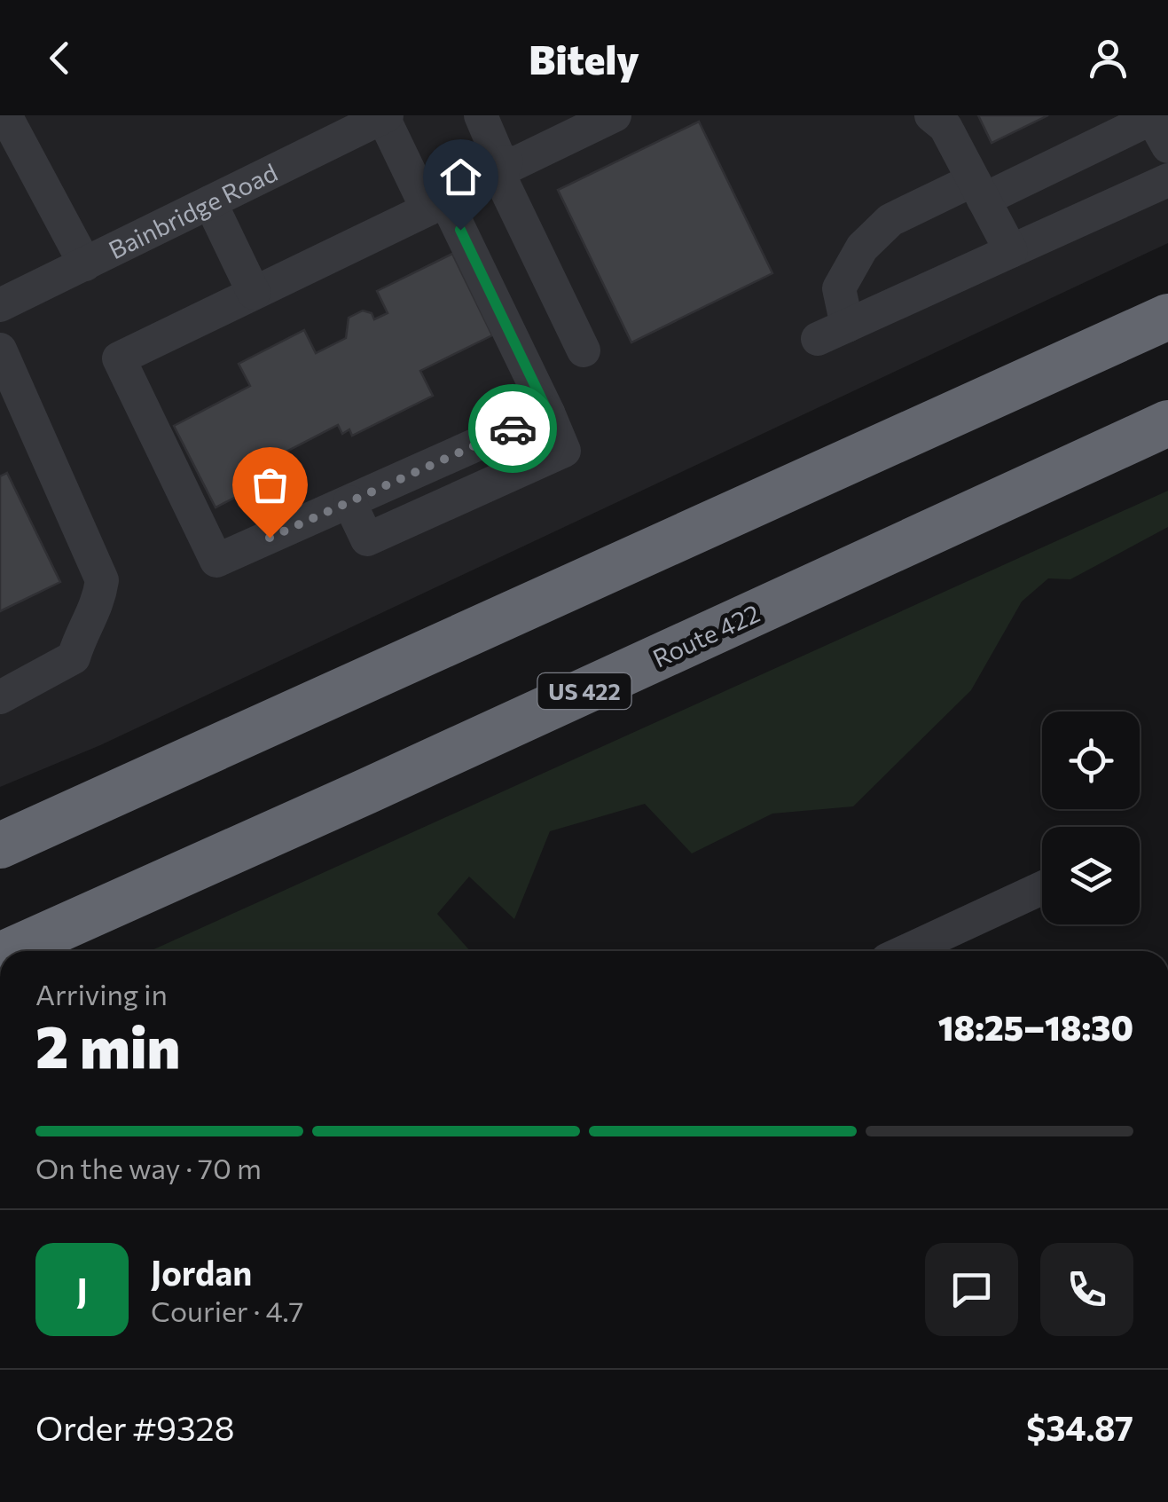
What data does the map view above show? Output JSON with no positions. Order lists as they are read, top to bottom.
{
  "streets": {
    "highway": ["Route 422", "US 422"],
    "street": ["Bainbridge Road"]
  },
  "page": {
    "header": "Bitely",
    "heading": ["2 min", "Arriving in", "18:25–18:30"],
    "panel": [
      "Jordan",
      "Courier · 4.7",
      "Order #9328",
      "$34.87"
    ],
    "bar": "On the way · 70 m",
    "round": "J"
  }
}
